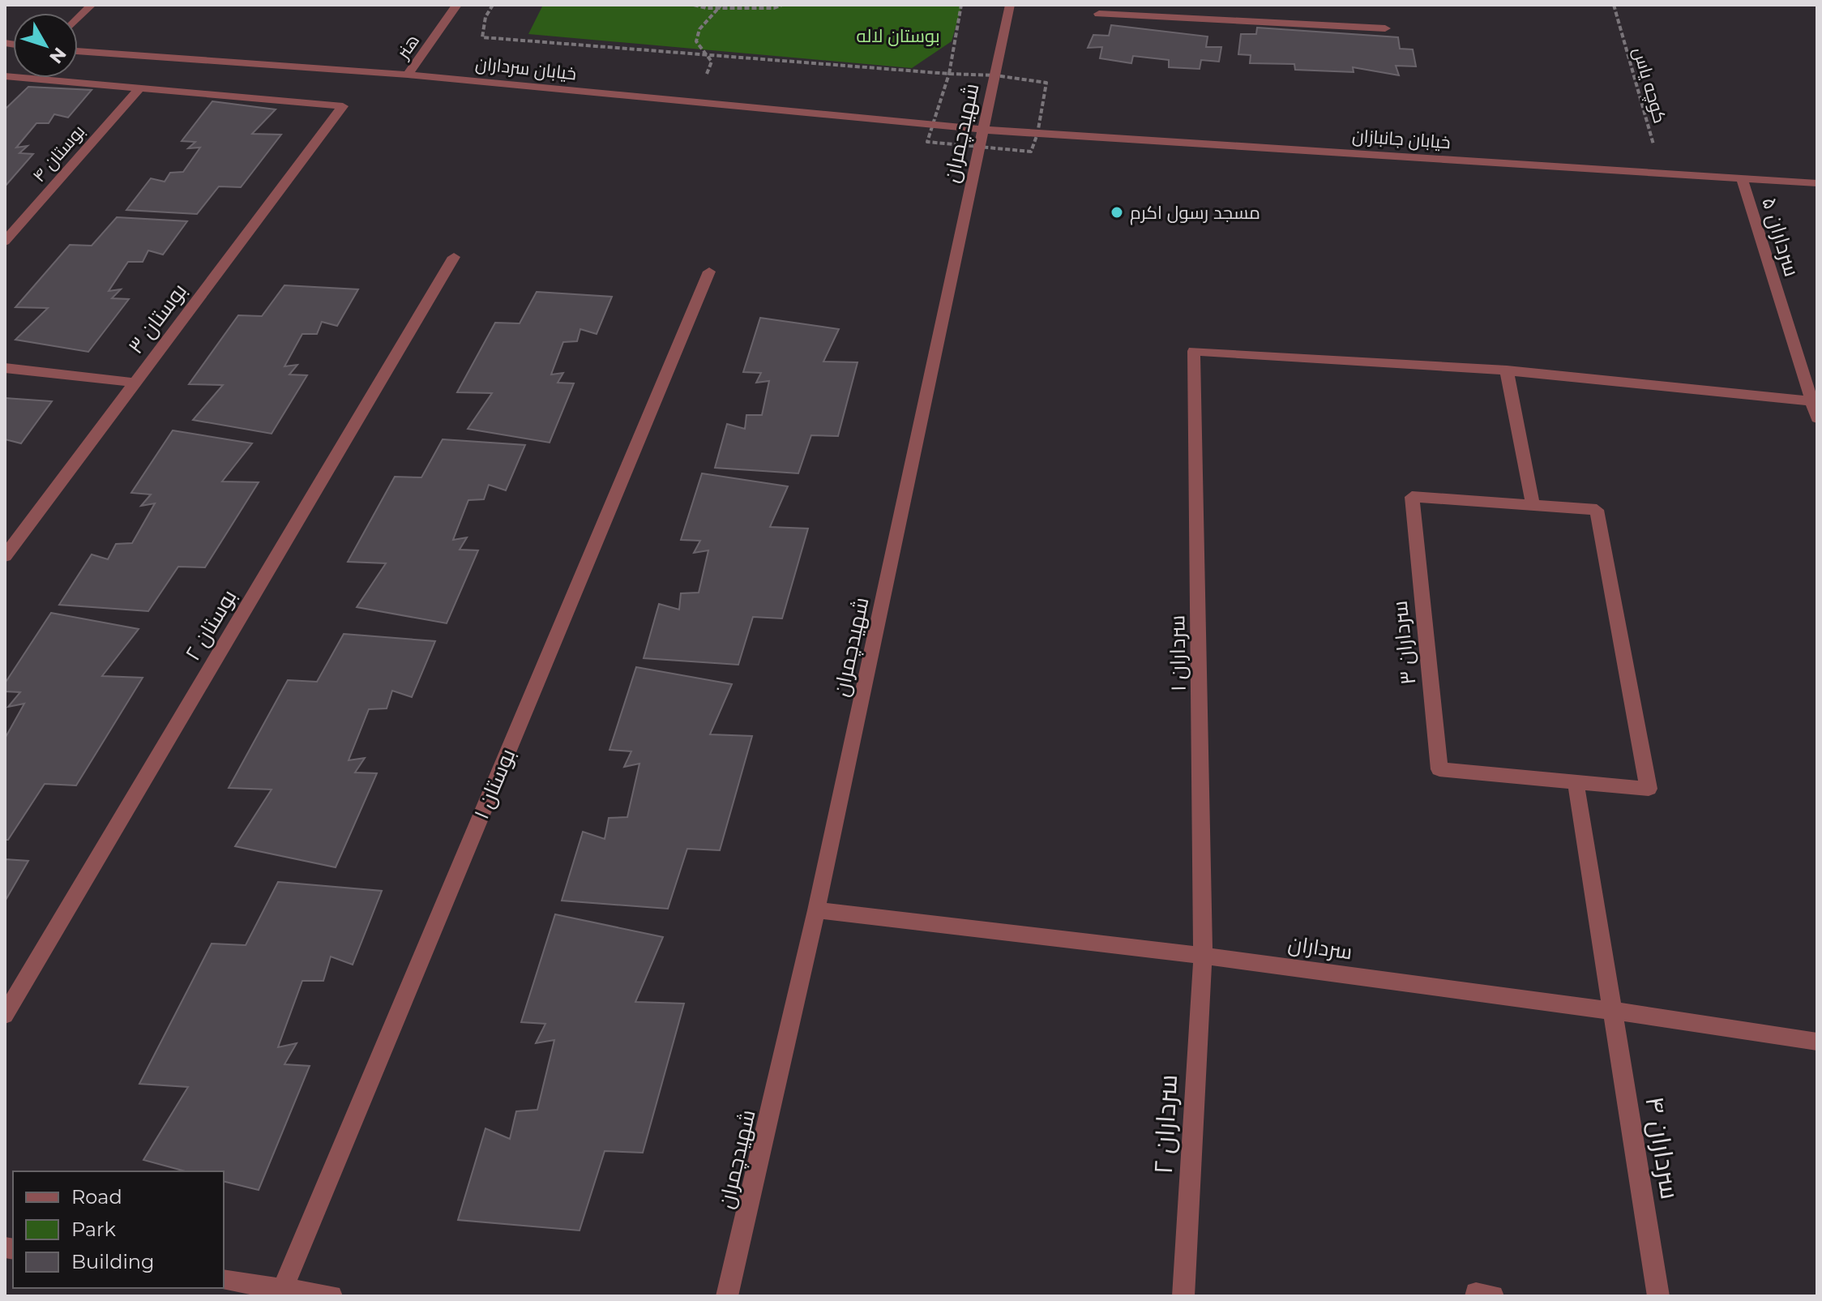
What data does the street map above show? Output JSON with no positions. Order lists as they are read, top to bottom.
{
  "streets": {
    "street": [
      "هنر",
      "خیابان سرداران",
      "شهیدچمران",
      "خیابان جانبازان",
      "بوستان ۴",
      "سرداران ۵",
      "بوستان ۳",
      "بوستان ۲",
      "سرداران ۳",
      "سرداران ۱",
      "بوستان ۱",
      "سرداران",
      "سرداران ۲",
      "سرداران ۴"
    ],
    "path": ["کوچه یاس"]
  },
  "crossings": [
    ["هنر", "خیابان سرداران"],
    ["خیابان سرداران", "شهیدچمران"],
    ["خیابان سرداران", "خیابان جانبازان"],
    ["کوچه یاس", "خیابان جانبازان"],
    ["شهیدچمران", "خیابان جانبازان"],
    ["شهیدچمران", "سرداران"],
    ["خیابان جانبازان", "سرداران ۵"],
    ["بوستان ۴", "بوستان ۳"],
    ["سرداران ۱", "سرداران"],
    ["سرداران ۱", "سرداران ۲"],
    ["سرداران", "سرداران ۲"],
    ["سرداران", "سرداران ۴"]
  ],
  "parks": ["بوستان لاله"],
  "places": ["مسجد رسول اکرم"],
  "legend": ["Road", "Park", "Building"],
  "north": "bottom right"
}
